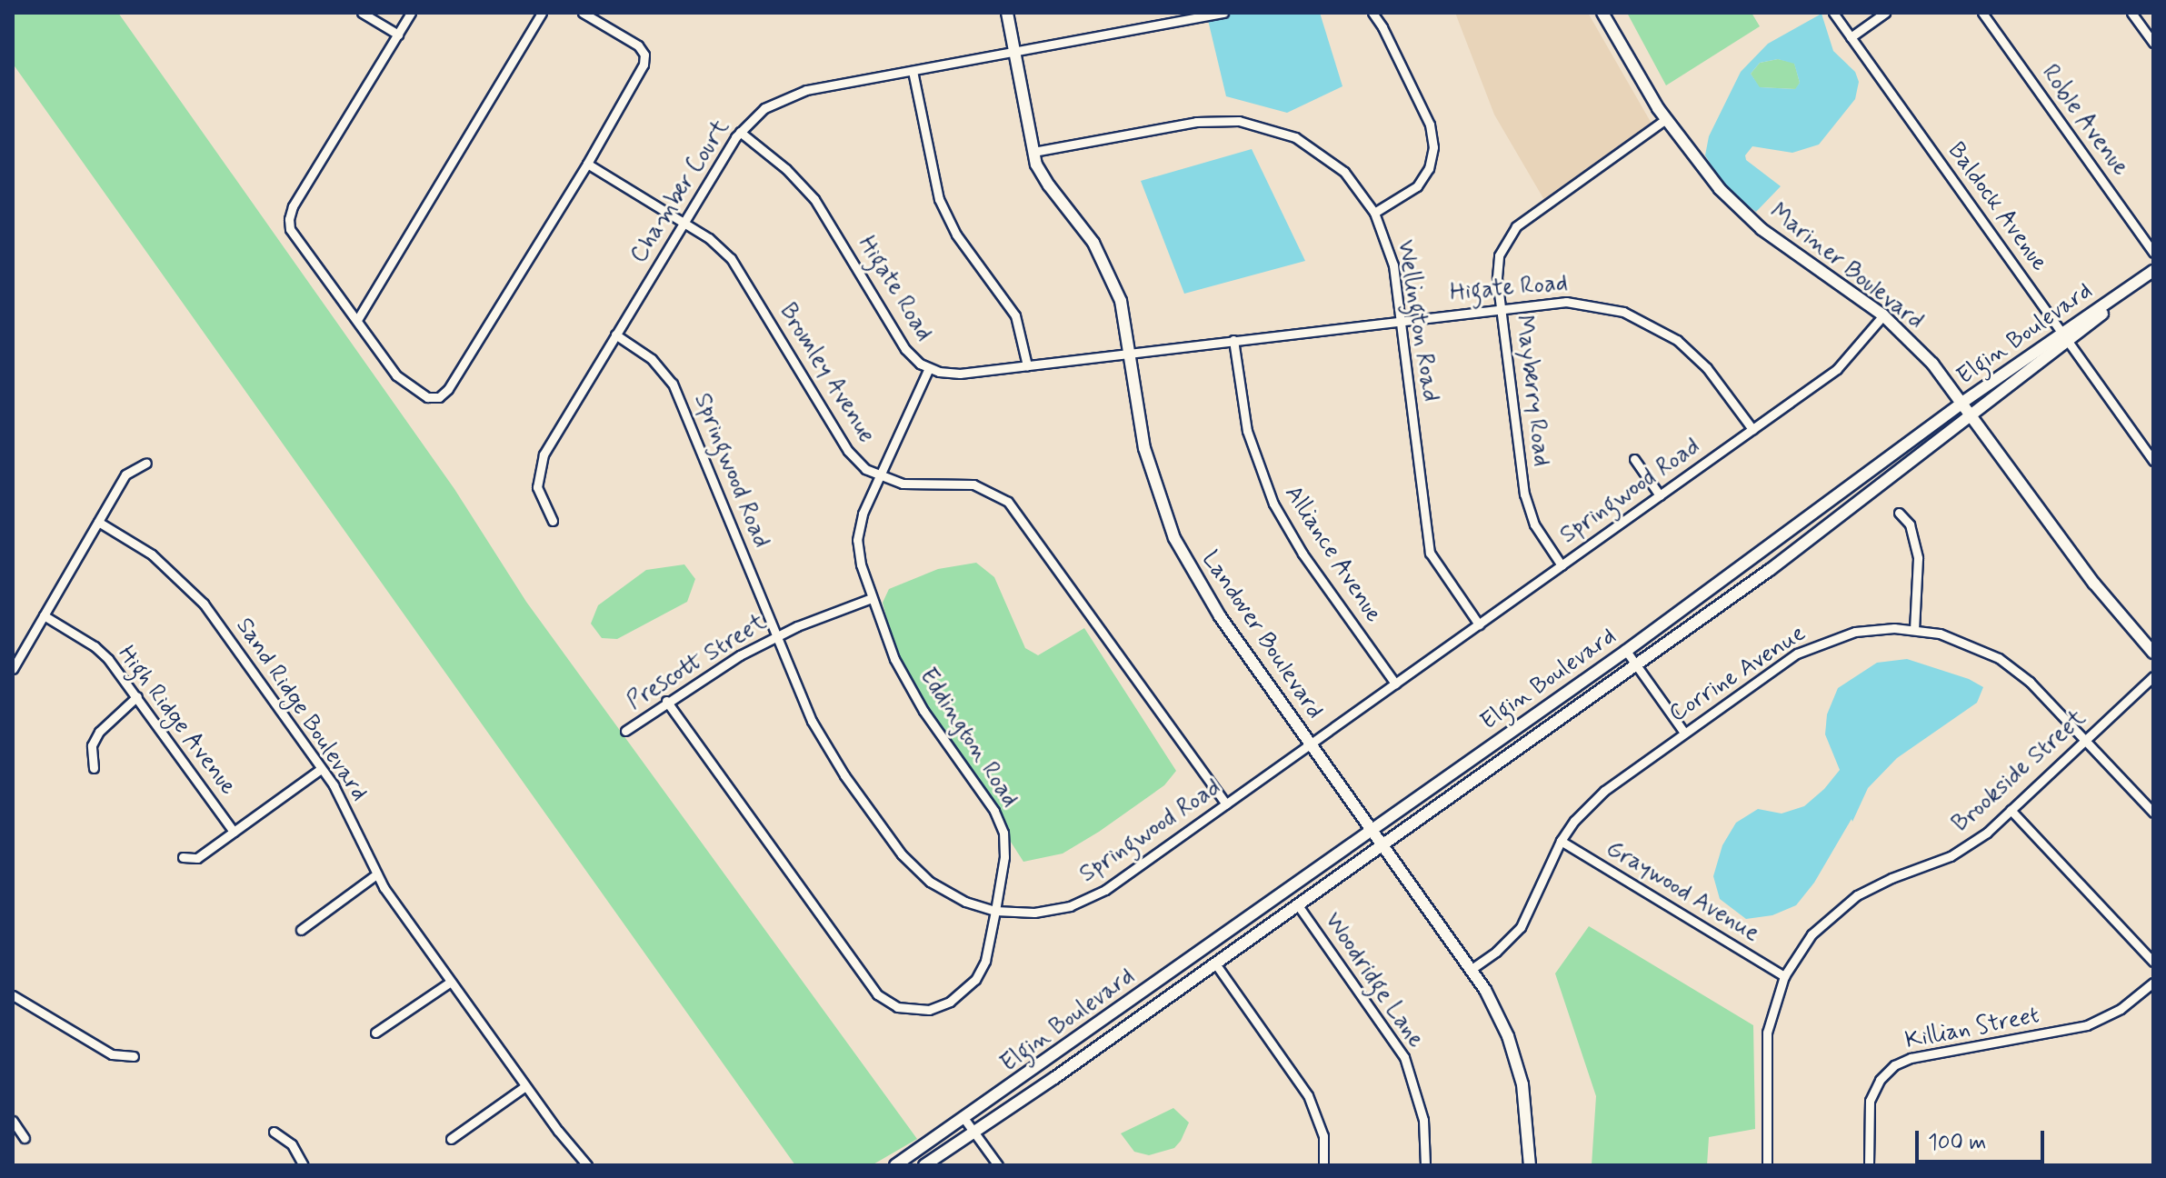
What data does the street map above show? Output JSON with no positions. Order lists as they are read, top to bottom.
{
  "streets": {
    "main road": ["Mariner Boulevard", "Elgin Boulevard", "Landover Boulevard"],
    "street": [
      "Roble Avenue",
      "Chamber Court",
      "Baldock Avenue",
      "Higate Road",
      "Wellington Road",
      "Bromley Avenue",
      "Mayberry Road",
      "Springwood Road",
      "Alliance Avenue",
      "Prescott Street",
      "Corrine Avenue",
      "Sand Ridge Boulevard",
      "High Ridge Avenue",
      "Eddington Road",
      "Brookside Street",
      "Graywood Avenue",
      "Woodridge Lane",
      "Killian Street"
    ]
  },
  "crossings": [
    ["Chamber Court", "Higate Road"],
    ["Chamber Court", "Bromley Avenue"],
    ["Chamber Court", "Springwood Road"],
    ["Chamber Court", "Landover Boulevard"],
    ["Baldock Avenue", "Elgin Boulevard"],
    ["Mariner Boulevard", "Elgin Boulevard"],
    ["Mariner Boulevard", "Mayberry Road"],
    ["Mariner Boulevard", "Springwood Road"],
    ["Higate Road", "Wellington Road"],
    ["Higate Road", "Mayberry Road"],
    ["Higate Road", "Springwood Road"],
    ["Higate Road", "Alliance Avenue"],
    ["Higate Road", "Landover Boulevard"],
    ["Higate Road", "Eddington Road"],
    ["Wellington Road", "Springwood Road"],
    ["Wellington Road", "Landover Boulevard"],
    ["Elgin Boulevard", "Landover Boulevard"],
    ["Elgin Boulevard", "Woodridge Lane"],
    ["Bromley Avenue", "Springwood Road"],
    ["Bromley Avenue", "Eddington Road"],
    ["Mayberry Road", "Springwood Road"],
    ["Springwood Road", "Alliance Avenue"],
    ["Springwood Road", "Landover Boulevard"],
    ["Springwood Road", "Prescott Street"],
    ["Springwood Road", "Eddington Road"],
    ["Landover Boulevard", "Corrine Avenue"],
    ["Prescott Street", "Eddington Road"],
    ["Corrine Avenue", "Brookside Street"],
    ["Corrine Avenue", "Graywood Avenue"],
    ["Brookside Street", "Graywood Avenue"]
  ],
  "scale_bar": "100 m"
}
